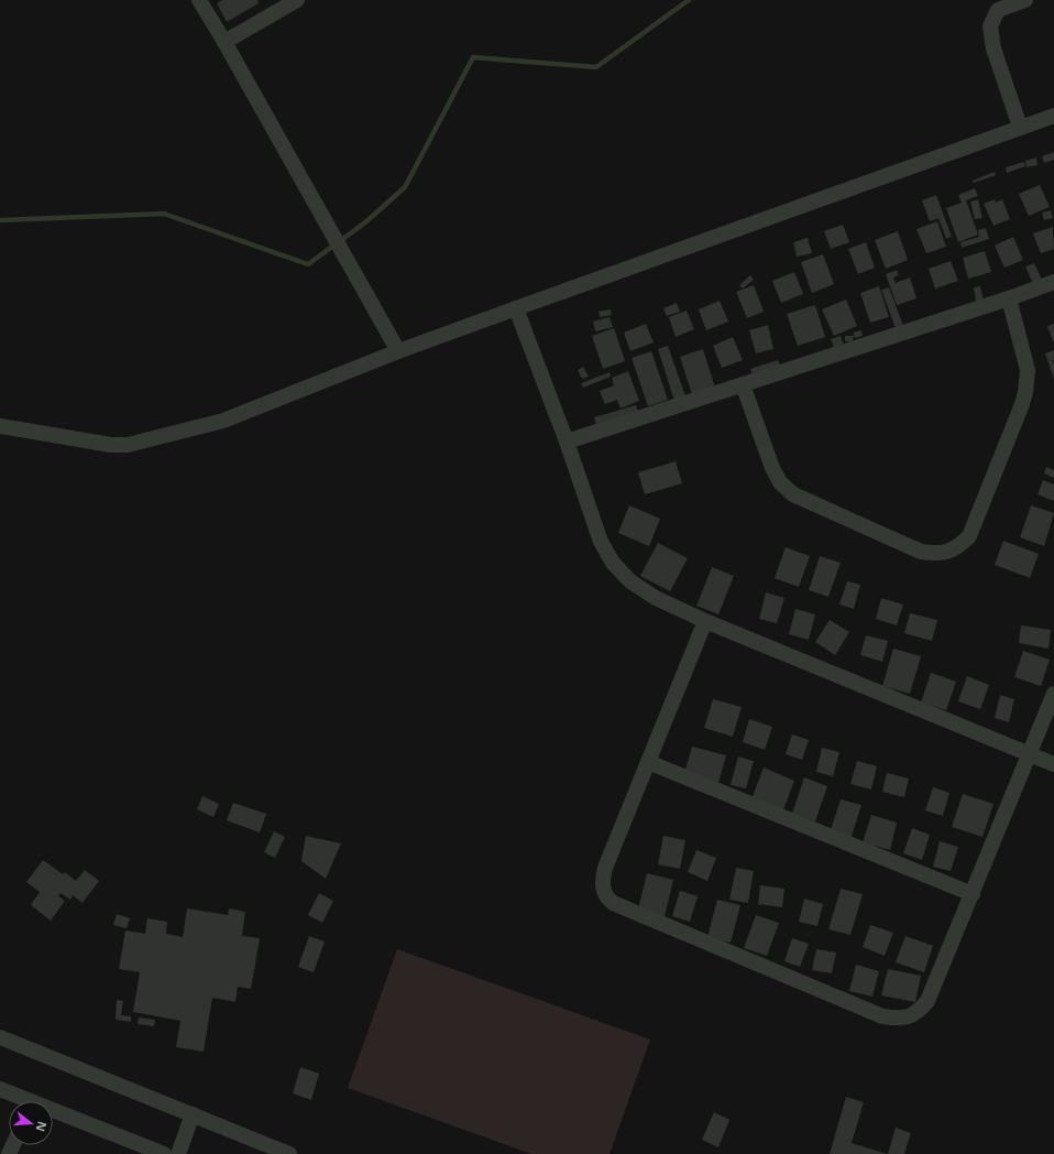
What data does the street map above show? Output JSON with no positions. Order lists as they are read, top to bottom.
{
  "north": "right"
}
